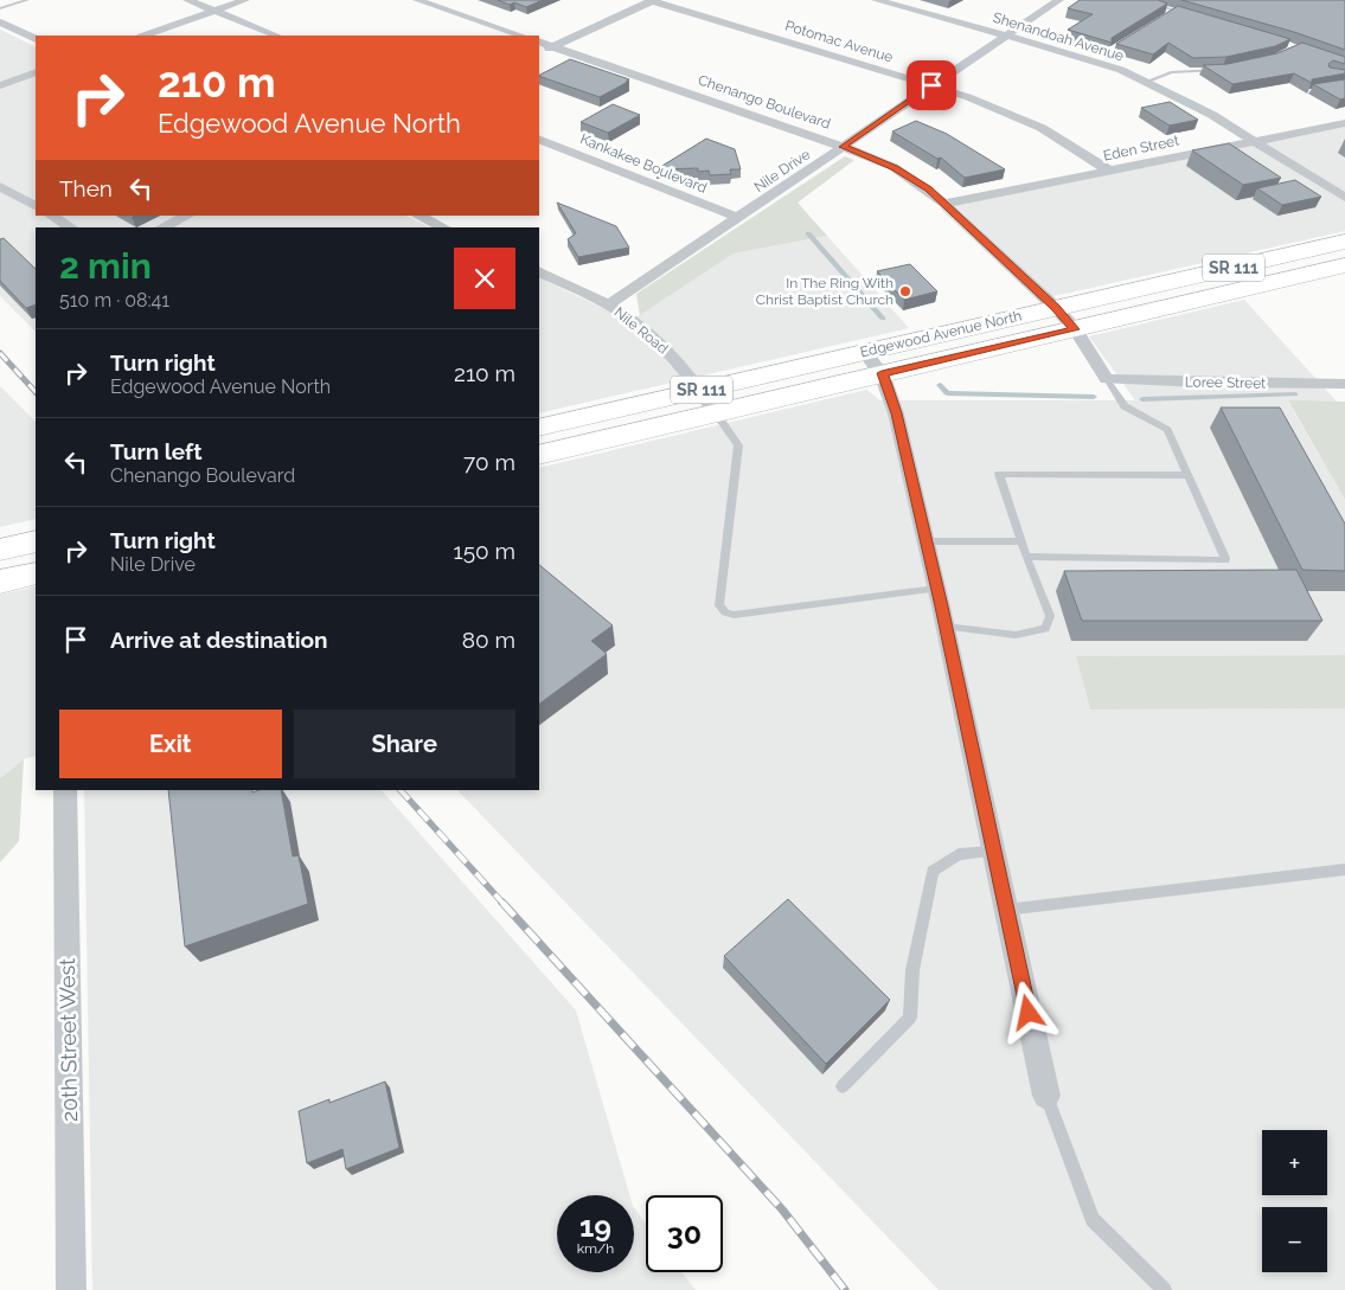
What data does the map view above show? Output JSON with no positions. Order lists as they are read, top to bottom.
{
  "streets": {
    "main road": ["SR 111", "Edgewood Avenue North"],
    "street": [
      "Shenandoah Avenue",
      "Potomac Avenue",
      "Chenango Boulevard",
      "Eden Street",
      "Kankakee Boulevard",
      "Nile Drive",
      "Nile Road",
      "Loree Street",
      "20th Street West"
    ]
  },
  "crossings": [
    ["Shenandoah Avenue", "Eden Street"],
    ["Shenandoah Avenue", "Nile Drive"],
    ["Potomac Avenue", "Eden Street"],
    ["Potomac Avenue", "Nile Drive"],
    ["Chenango Boulevard", "Eden Street"],
    ["Chenango Boulevard", "Nile Drive"],
    ["Chenango Boulevard", "Edgewood Avenue North"],
    ["Chenango Boulevard", "Loree Street"],
    ["Kankakee Boulevard", "Nile Drive"],
    ["Nile Drive", "Nile Road"],
    ["Nile Road", "Edgewood Avenue North"]
  ],
  "places": ["In The Ring With Christ Baptist Church"],
  "page": {
    "turn": ["210 m", "Edgewood Avenue North"],
    "then": "Then",
    "heading": ["2 min", "510 m · 08:41"],
    "list": [
      {
        "name": "Turn right",
        "note": "Edgewood Avenue North",
        "value": "210 m"
      },
      {
        "name": "Turn left",
        "note": "Chenango Boulevard",
        "value": "70 m"
      },
      {
        "name": "Turn right",
        "note": "Nile Drive",
        "value": "150 m"
      },
      {
        "name": "Arrive at destination",
        "value": "80 m"
      }
    ],
    "buttons": ["Exit", "Share"],
    "map_buttons": ["+", "−"],
    "speed": "19 km/h",
    "limit": "30"
  }
}
